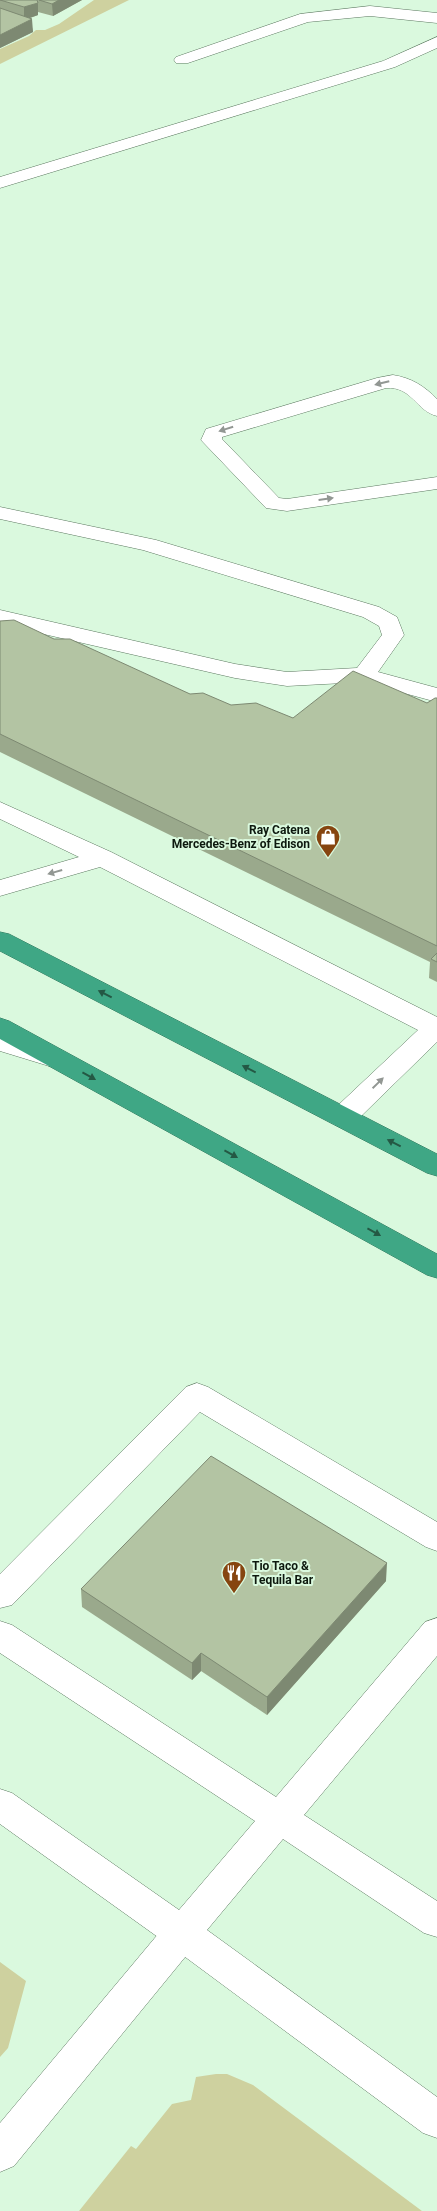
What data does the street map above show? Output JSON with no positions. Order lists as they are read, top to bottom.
{
  "places": {
    "shop": ["Ray Catena Mercedes-Benz of Edison"],
    "restaurant": ["Tio Taco & Tequila Bar"]
  }
}
